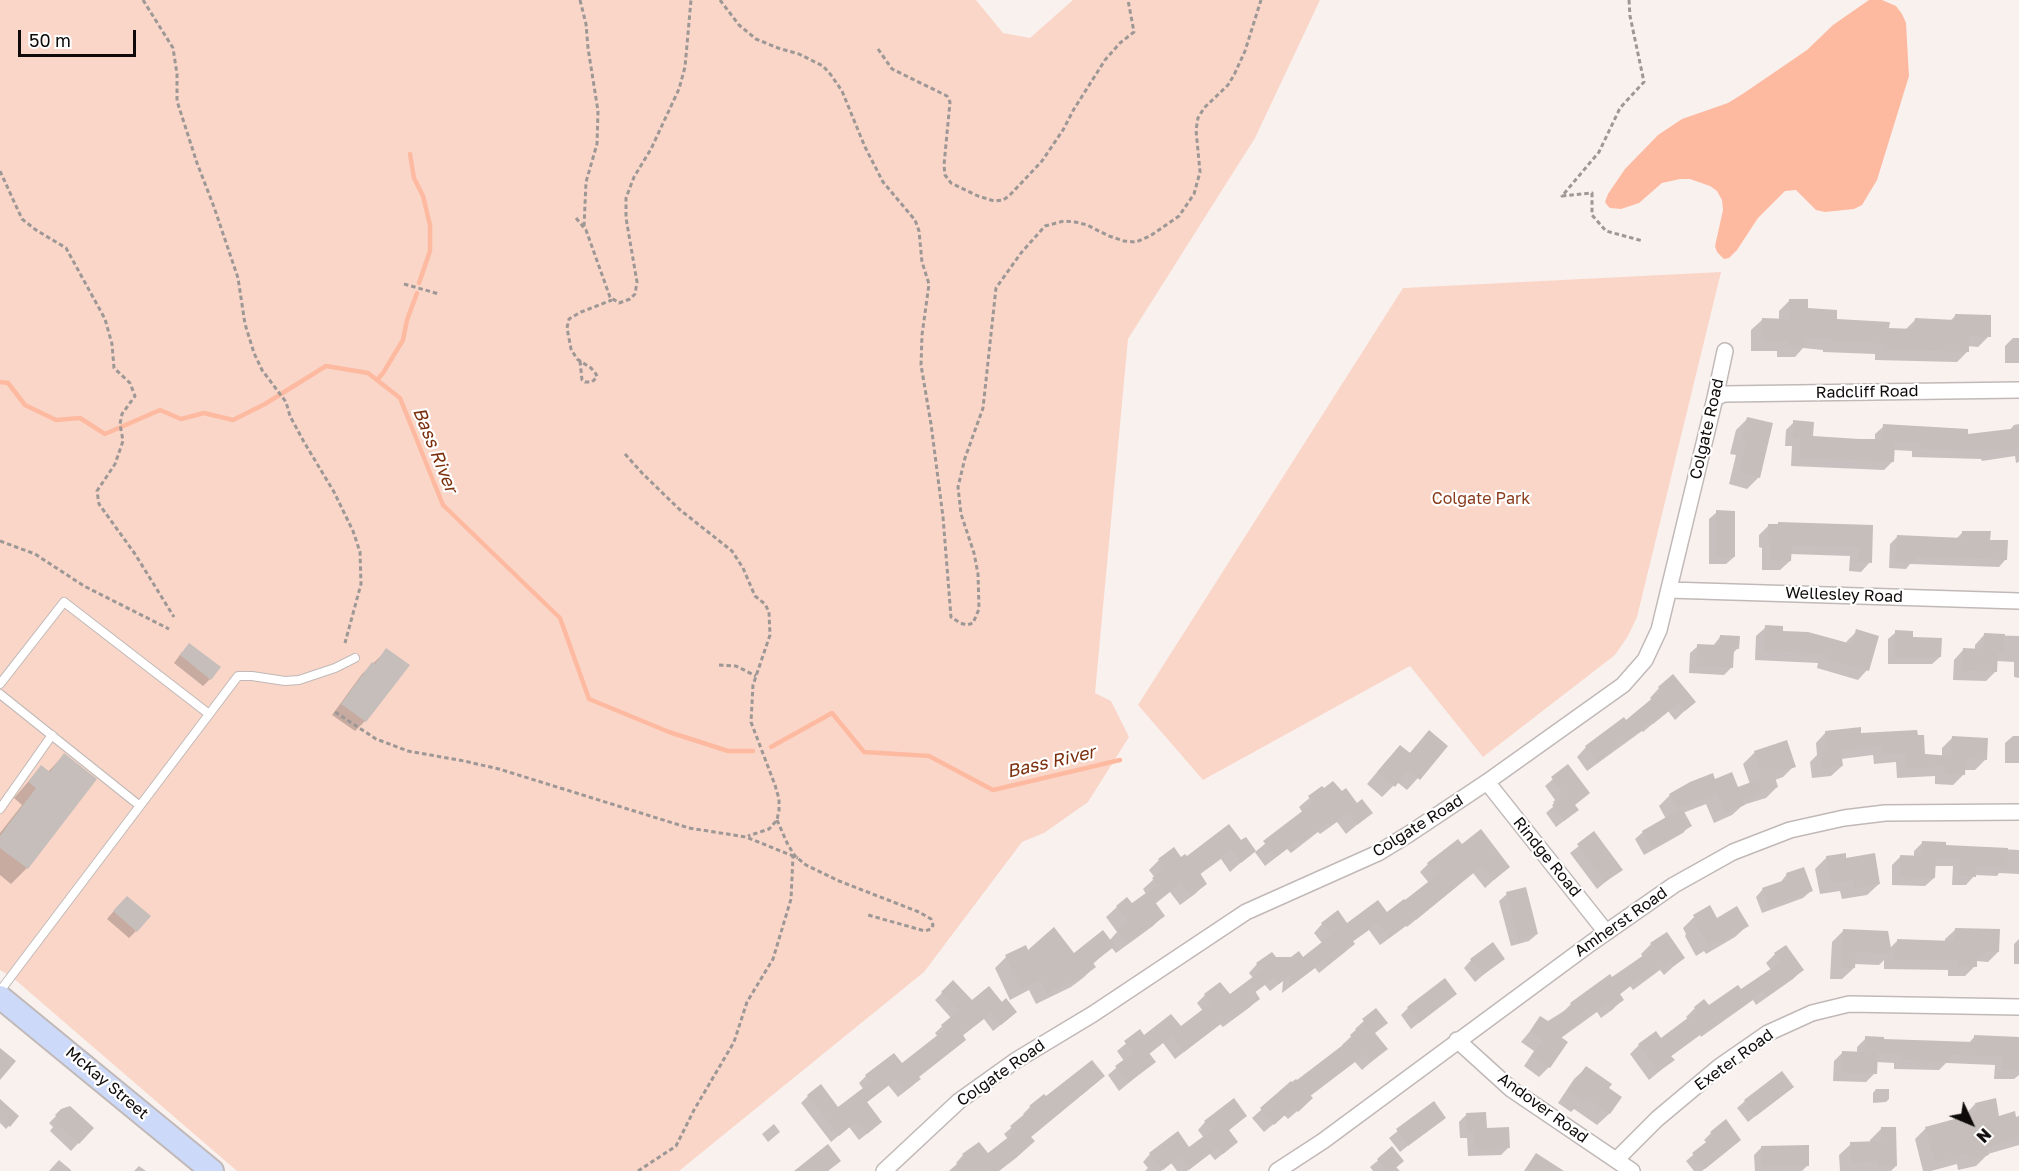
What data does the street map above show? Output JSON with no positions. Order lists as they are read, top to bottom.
{
  "streets": {
    "main road": ["McKay Street"],
    "street": [
      "Radcliff Road",
      "Colgate Road",
      "Wellesley Road",
      "Rindge Road",
      "Amherst Road",
      "Exeter Road",
      "Andover Road"
    ]
  },
  "crossings": [
    ["Radcliff Road", "Colgate Road"],
    ["Colgate Road", "Wellesley Road"],
    ["Colgate Road", "Rindge Road"],
    ["Rindge Road", "Amherst Road"],
    ["Amherst Road", "Andover Road"],
    ["Exeter Road", "Andover Road"]
  ],
  "water": ["Bass River"],
  "parks": ["Colgate Park"],
  "scale_bar": "50 m",
  "north": "bottom right"
}
